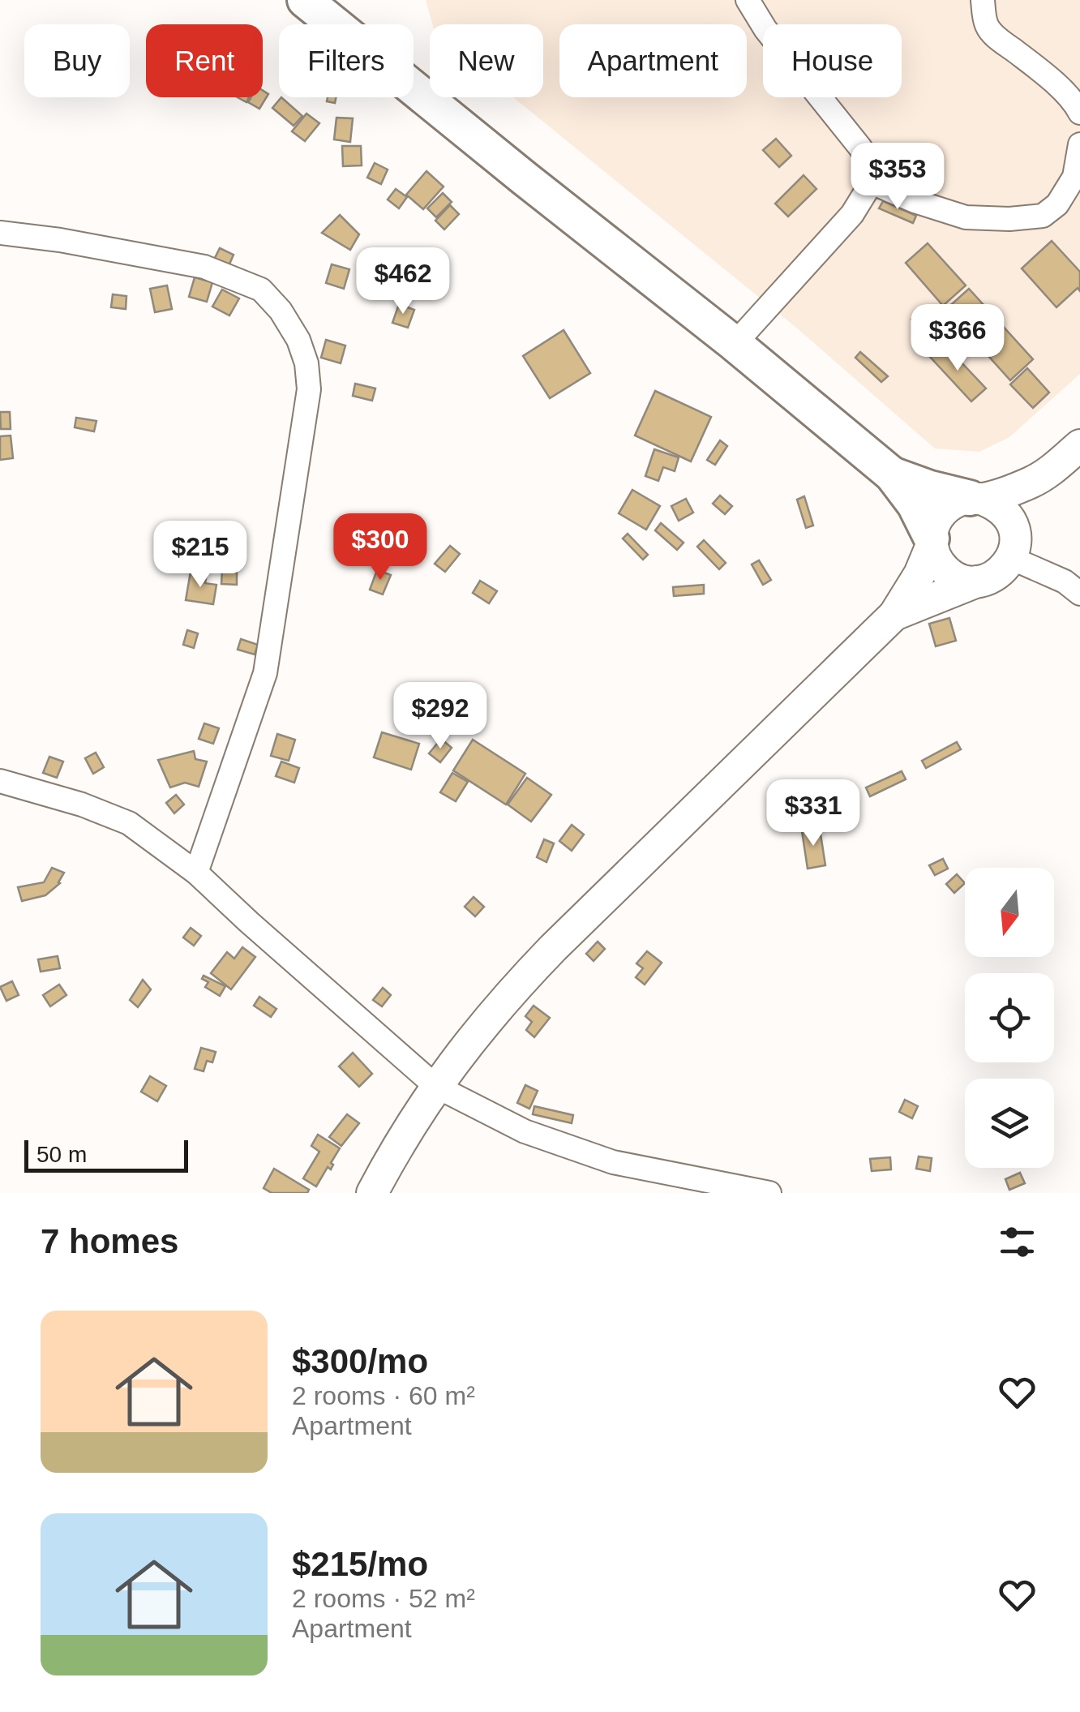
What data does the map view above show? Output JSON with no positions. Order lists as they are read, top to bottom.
{
  "scale_bar": "50 m",
  "north": "bottom",
  "page": {
    "chip": [
      "Buy",
      "Rent",
      "Filters",
      "New",
      "Apartment",
      "House"
    ],
    "price": [
      "$353",
      "$462",
      "$366",
      "$300",
      "$215",
      "$292",
      "$331"
    ],
    "scale": "50 m",
    "heading": "7 homes",
    "list": [
      {
        "name": "$300/mo",
        "note": "2 rooms · 60 m² · Apartment"
      },
      {
        "name": "$215/mo",
        "note": "2 rooms · 52 m² · Apartment"
      }
    ]
  }
}
